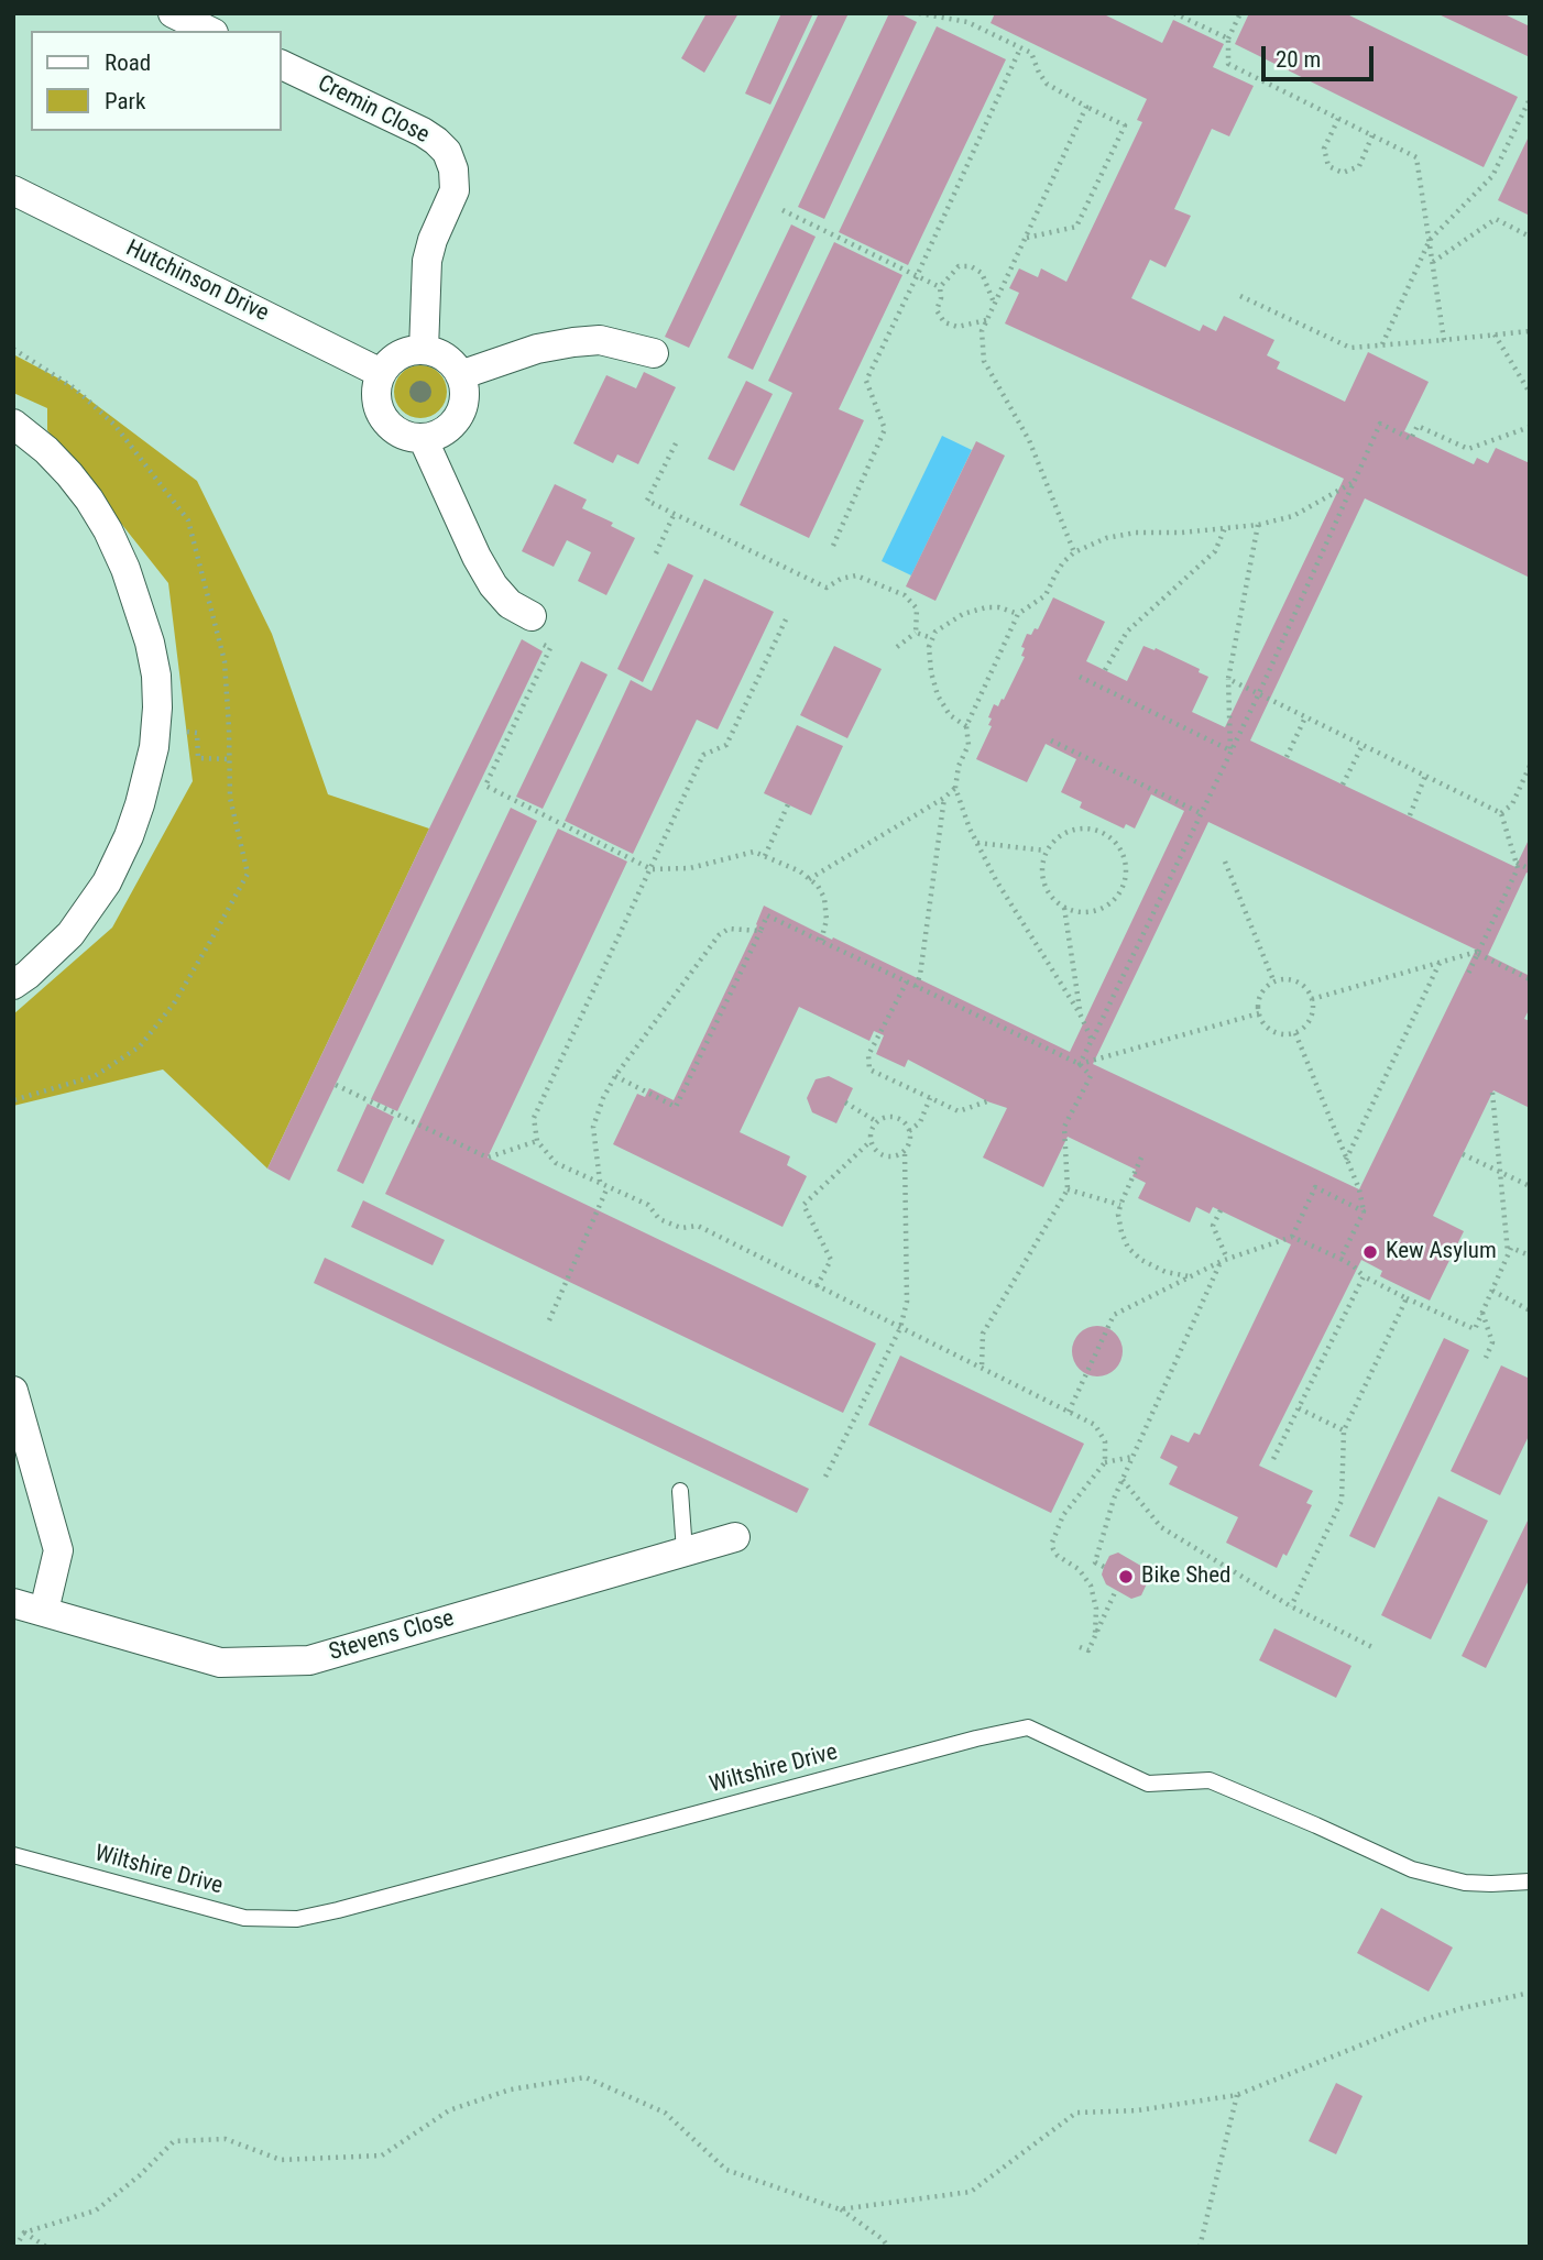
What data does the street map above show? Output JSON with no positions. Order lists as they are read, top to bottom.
{
  "streets": {
    "street": ["Cremin Close", "Hutchinson Drive", "Stevens Close"],
    "lane": ["Wiltshire Drive"]
  },
  "crossings": [
    ["Cremin Close", "Hutchinson Drive"]
  ],
  "places": ["Kew Asylum", "Bike Shed"],
  "legend": ["Road", "Park"],
  "scale_bar": "20 m"
}
